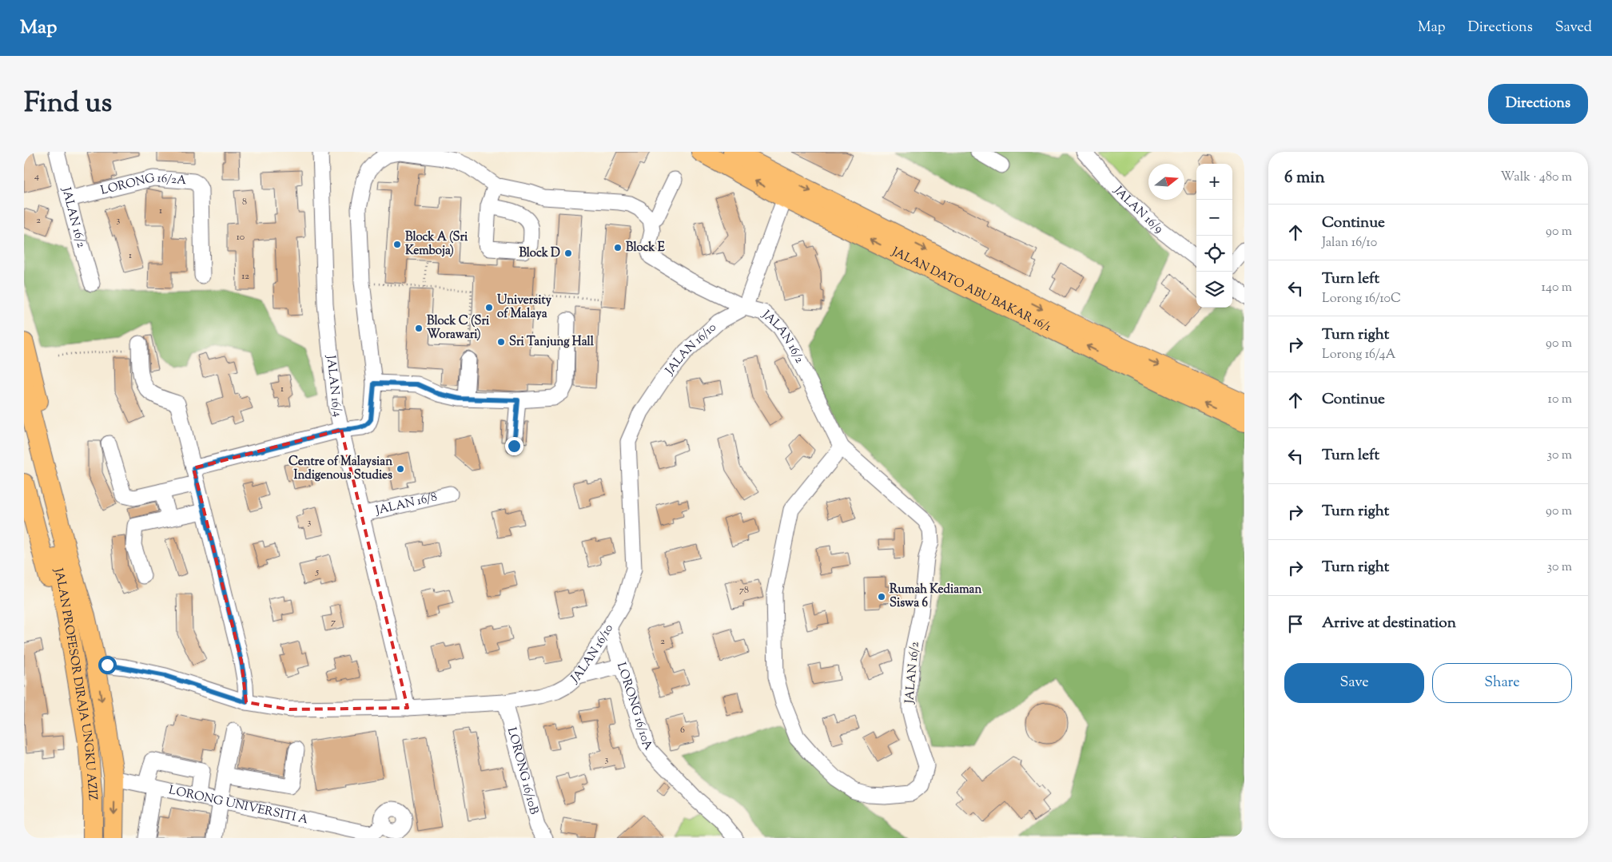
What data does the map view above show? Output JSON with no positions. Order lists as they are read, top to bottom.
{
  "streets": {
    "main road": ["JALAN DATO ABU BAKAR 16/1", "JALAN PROFESOR DIRAJA UNGKU AZIZ"],
    "street": [
      "LORONG 16/2A",
      "JALAN 16/9",
      "JALAN 16/2",
      "JALAN 16/10",
      "JALAN 16/4",
      "JALAN 16/8",
      "LORONG 16/10A",
      "LORONG 16/10B",
      "LORONG UNIVERSITI A"
    ]
  },
  "crossings": [
    ["LORONG 16/2A", "JALAN 16/2"],
    ["JALAN 16/2", "JALAN 16/10"],
    ["JALAN 16/10", "JALAN 16/4"],
    ["JALAN 16/10", "JALAN PROFESOR DIRAJA UNGKU AZIZ"],
    ["JALAN 16/10", "LORONG 16/10A"],
    ["JALAN 16/10", "LORONG 16/10B"],
    ["JALAN 16/4", "JALAN 16/8"],
    ["JALAN PROFESOR DIRAJA UNGKU AZIZ", "LORONG UNIVERSITI A"]
  ],
  "places": [
    "Block A (Sri Kemboja)",
    "Block E",
    "Block D",
    "University of Malaya",
    "Block C (Sri Worawari)",
    "Sri Tanjung Hall",
    "Centre of Malaysian Indigenous Studies",
    "Rumah Kediaman Siswa 6"
  ],
  "house_numbers": [
    "4",
    "8",
    "1",
    "2",
    "3",
    "10",
    "1",
    "12",
    "1",
    "3",
    "5",
    "78",
    "7",
    "2",
    "6",
    "3"
  ],
  "north": "right",
  "page": {
    "header": "Map",
    "nav": ["Map", "Directions", "Saved"],
    "title": "Find us",
    "buttons": [
      "Directions",
      ["Save", "Share"]
    ],
    "heading": ["6 min", "Walk · 480 m"],
    "map_buttons": ["+", "−"],
    "list": [
      ["Continue", "Jalan 16/10", "90 m"],
      ["Turn left", "Lorong 16/10C", "140 m"],
      ["Turn right", "Lorong 16/4A", "90 m"],
      ["Continue", "10 m"],
      ["Turn left", "30 m"],
      ["Turn right", "90 m"],
      ["Turn right", "30 m"],
      "Arrive at destination"
    ]
  }
}
